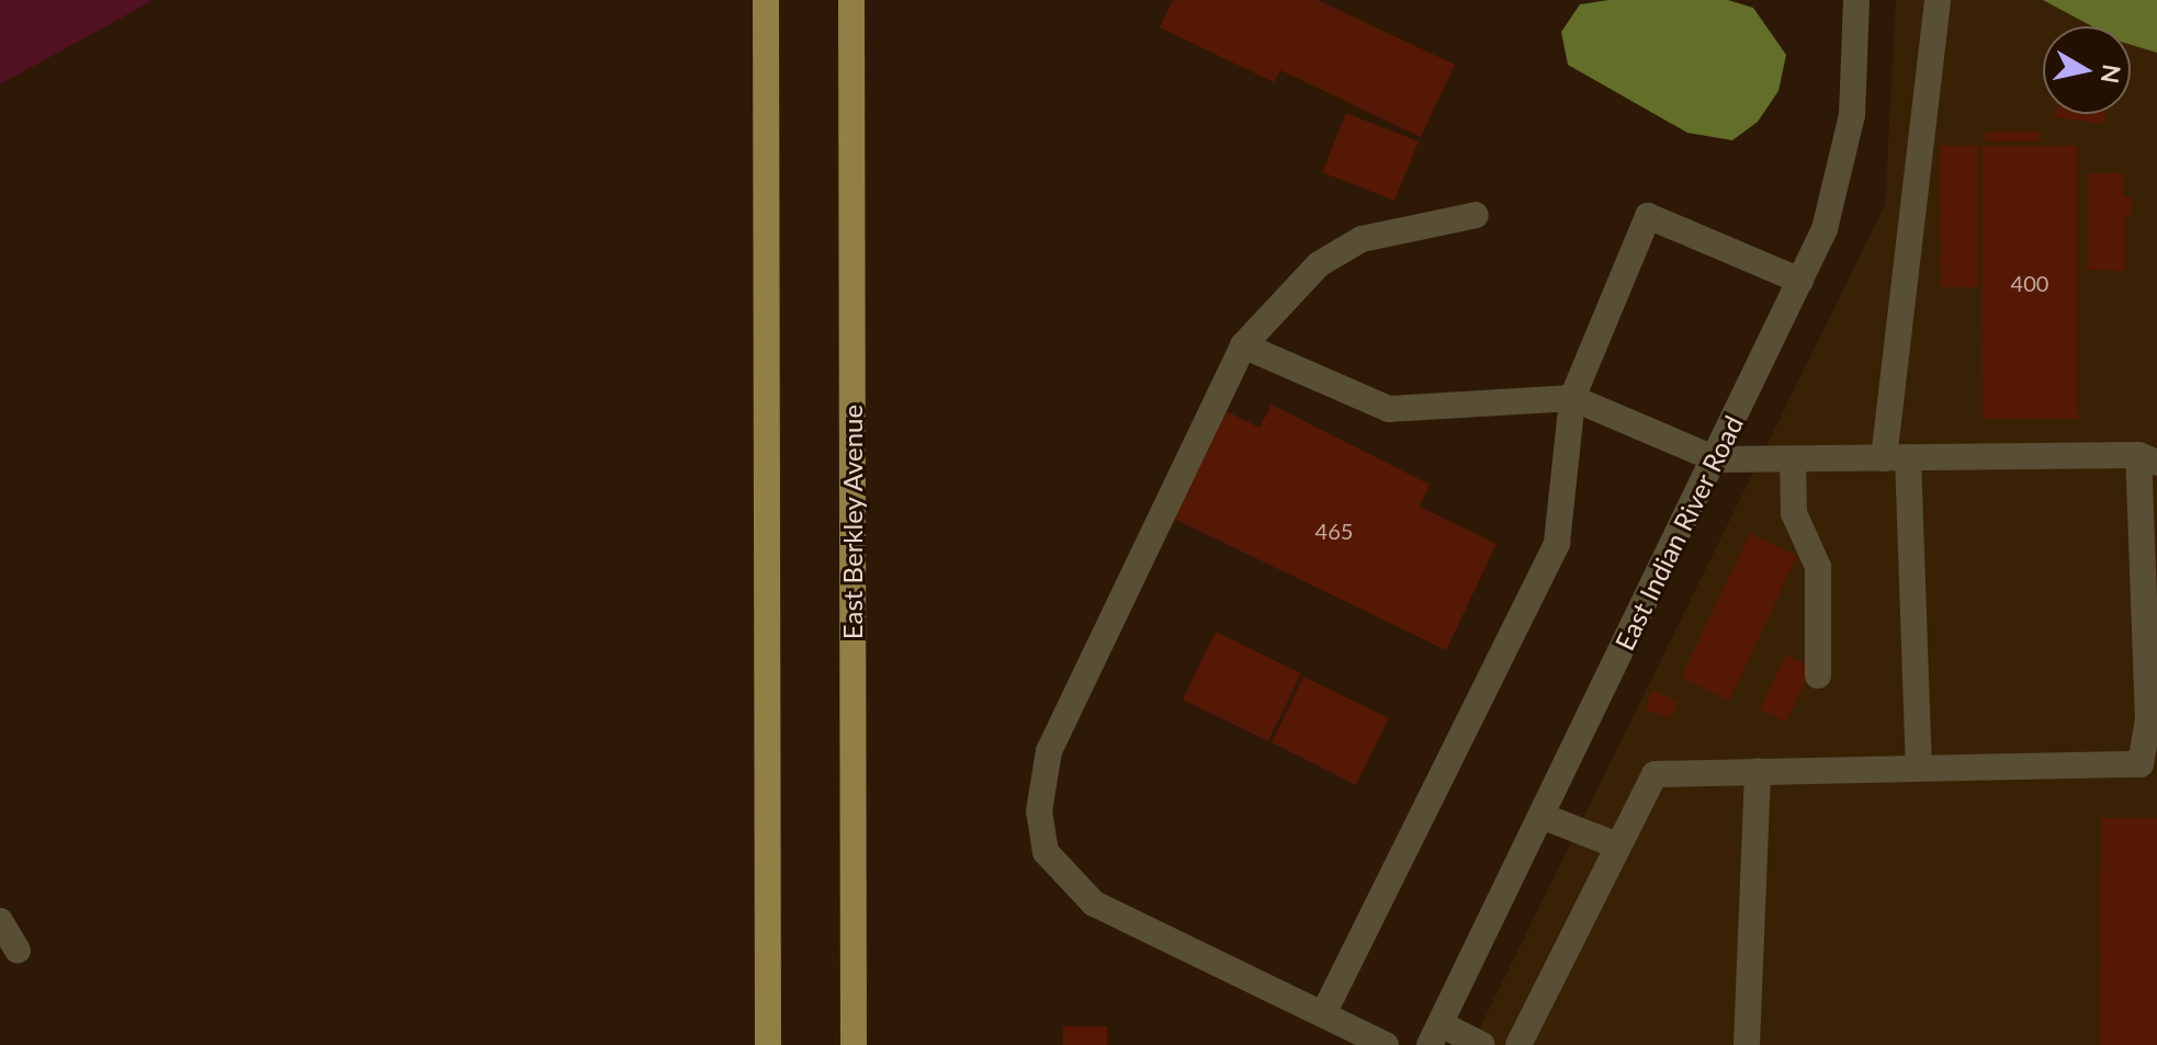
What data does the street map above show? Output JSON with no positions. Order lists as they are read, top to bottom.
{
  "streets": {
    "main road": ["East Berkley Avenue"],
    "street": ["East Indian River Road"]
  },
  "house_numbers": ["400", "465"],
  "north": "right"
}
